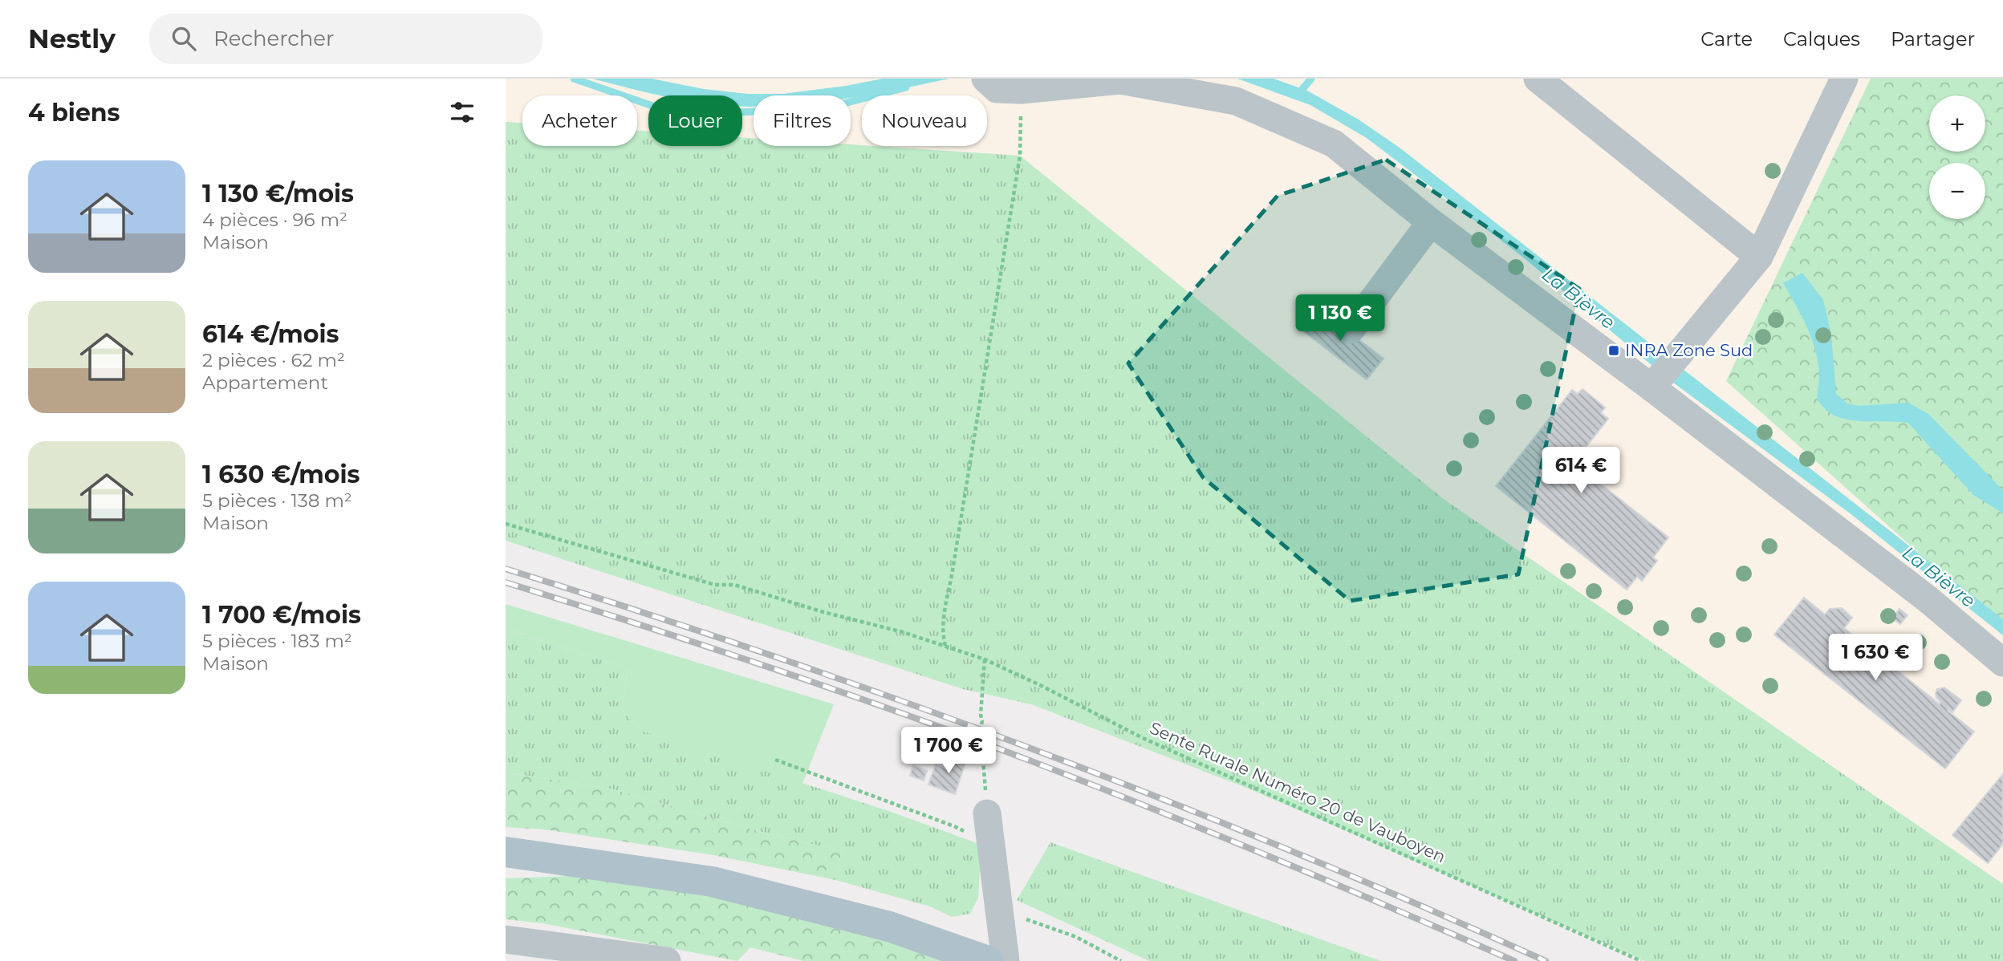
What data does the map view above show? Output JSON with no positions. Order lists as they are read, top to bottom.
{
  "streets": {
    "path": ["Sente Rurale Numéro 20 de Vauboyen"]
  },
  "water": ["La Bièvre"],
  "places": {
    "transit": ["INRA Zone Sud"]
  },
  "page": {
    "header": "Nestly",
    "search": "Rechercher",
    "nav": ["Carte", "Calques", "Partager"],
    "heading": "4 biens",
    "map_buttons": ["+", "−"],
    "chip": [
      "Acheter",
      "Louer",
      "Filtres",
      "Nouveau"
    ],
    "list": [
      {
        "name": "1 130 €/mois",
        "note": "4 pièces · 96 m² · Maison"
      },
      {
        "name": "614 €/mois",
        "note": "2 pièces · 62 m² · Appartement"
      },
      {
        "name": "1 630 €/mois",
        "note": "5 pièces · 138 m² · Maison"
      },
      {
        "name": "1 700 €/mois",
        "note": "5 pièces · 183 m² · Maison"
      }
    ],
    "price": [
      "1 130 €",
      "614 €",
      "1 630 €",
      "1 700 €"
    ]
  }
}
